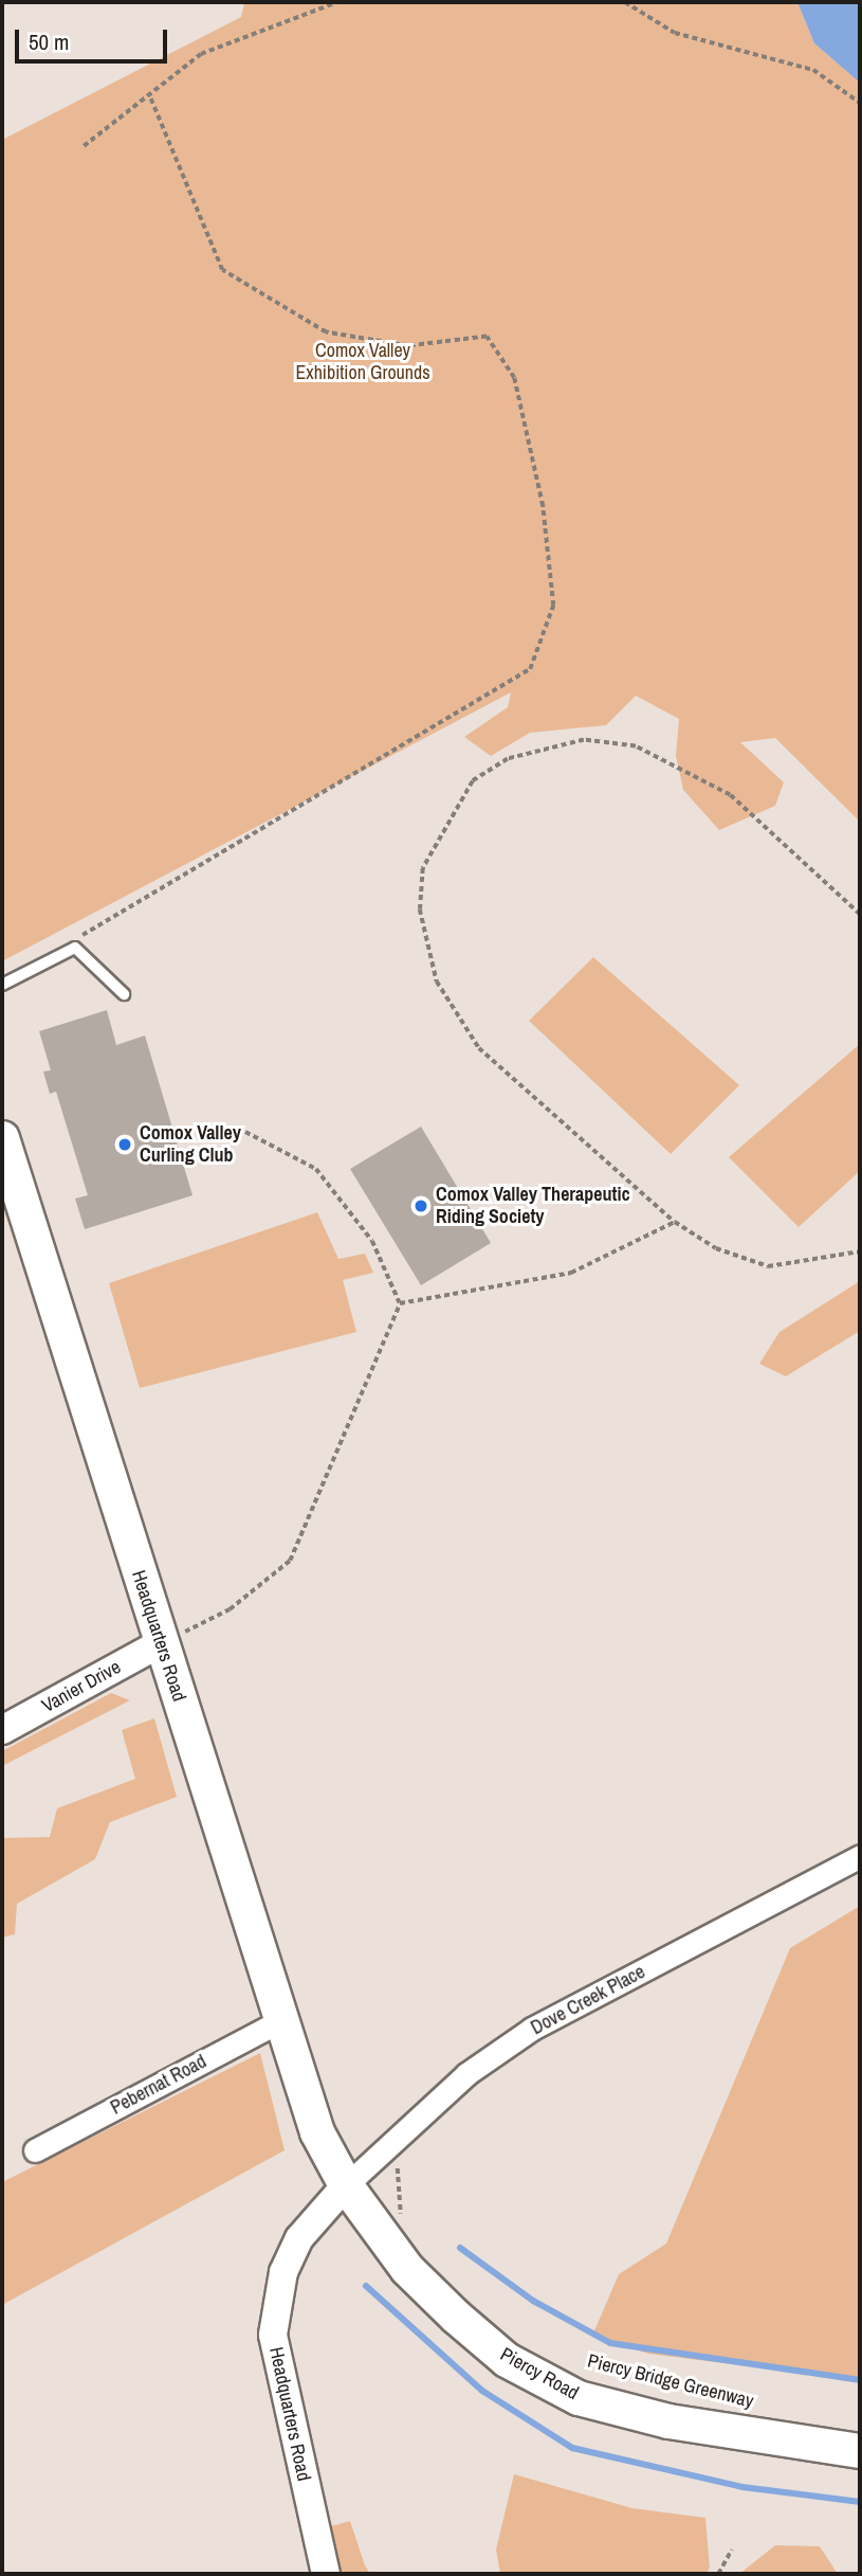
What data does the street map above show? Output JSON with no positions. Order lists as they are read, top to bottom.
{
  "streets": {
    "main road": ["Headquarters Road", "Piercy Road"],
    "street": ["Vanier Drive", "Dove Creek Place", "Pebernat Road"]
  },
  "crossings": [
    ["Headquarters Road", "Vanier Drive"],
    ["Headquarters Road", "Dove Creek Place"],
    ["Headquarters Road", "Pebernat Road"],
    ["Headquarters Road", "Piercy Road"],
    ["Dove Creek Place", "Piercy Road"]
  ],
  "parks": ["Comox Valley Exhibition Grounds"],
  "places": ["Comox Valley Curling Club", "Comox Valley Therapeutic Riding Society"],
  "scale_bar": "50 m"
}
